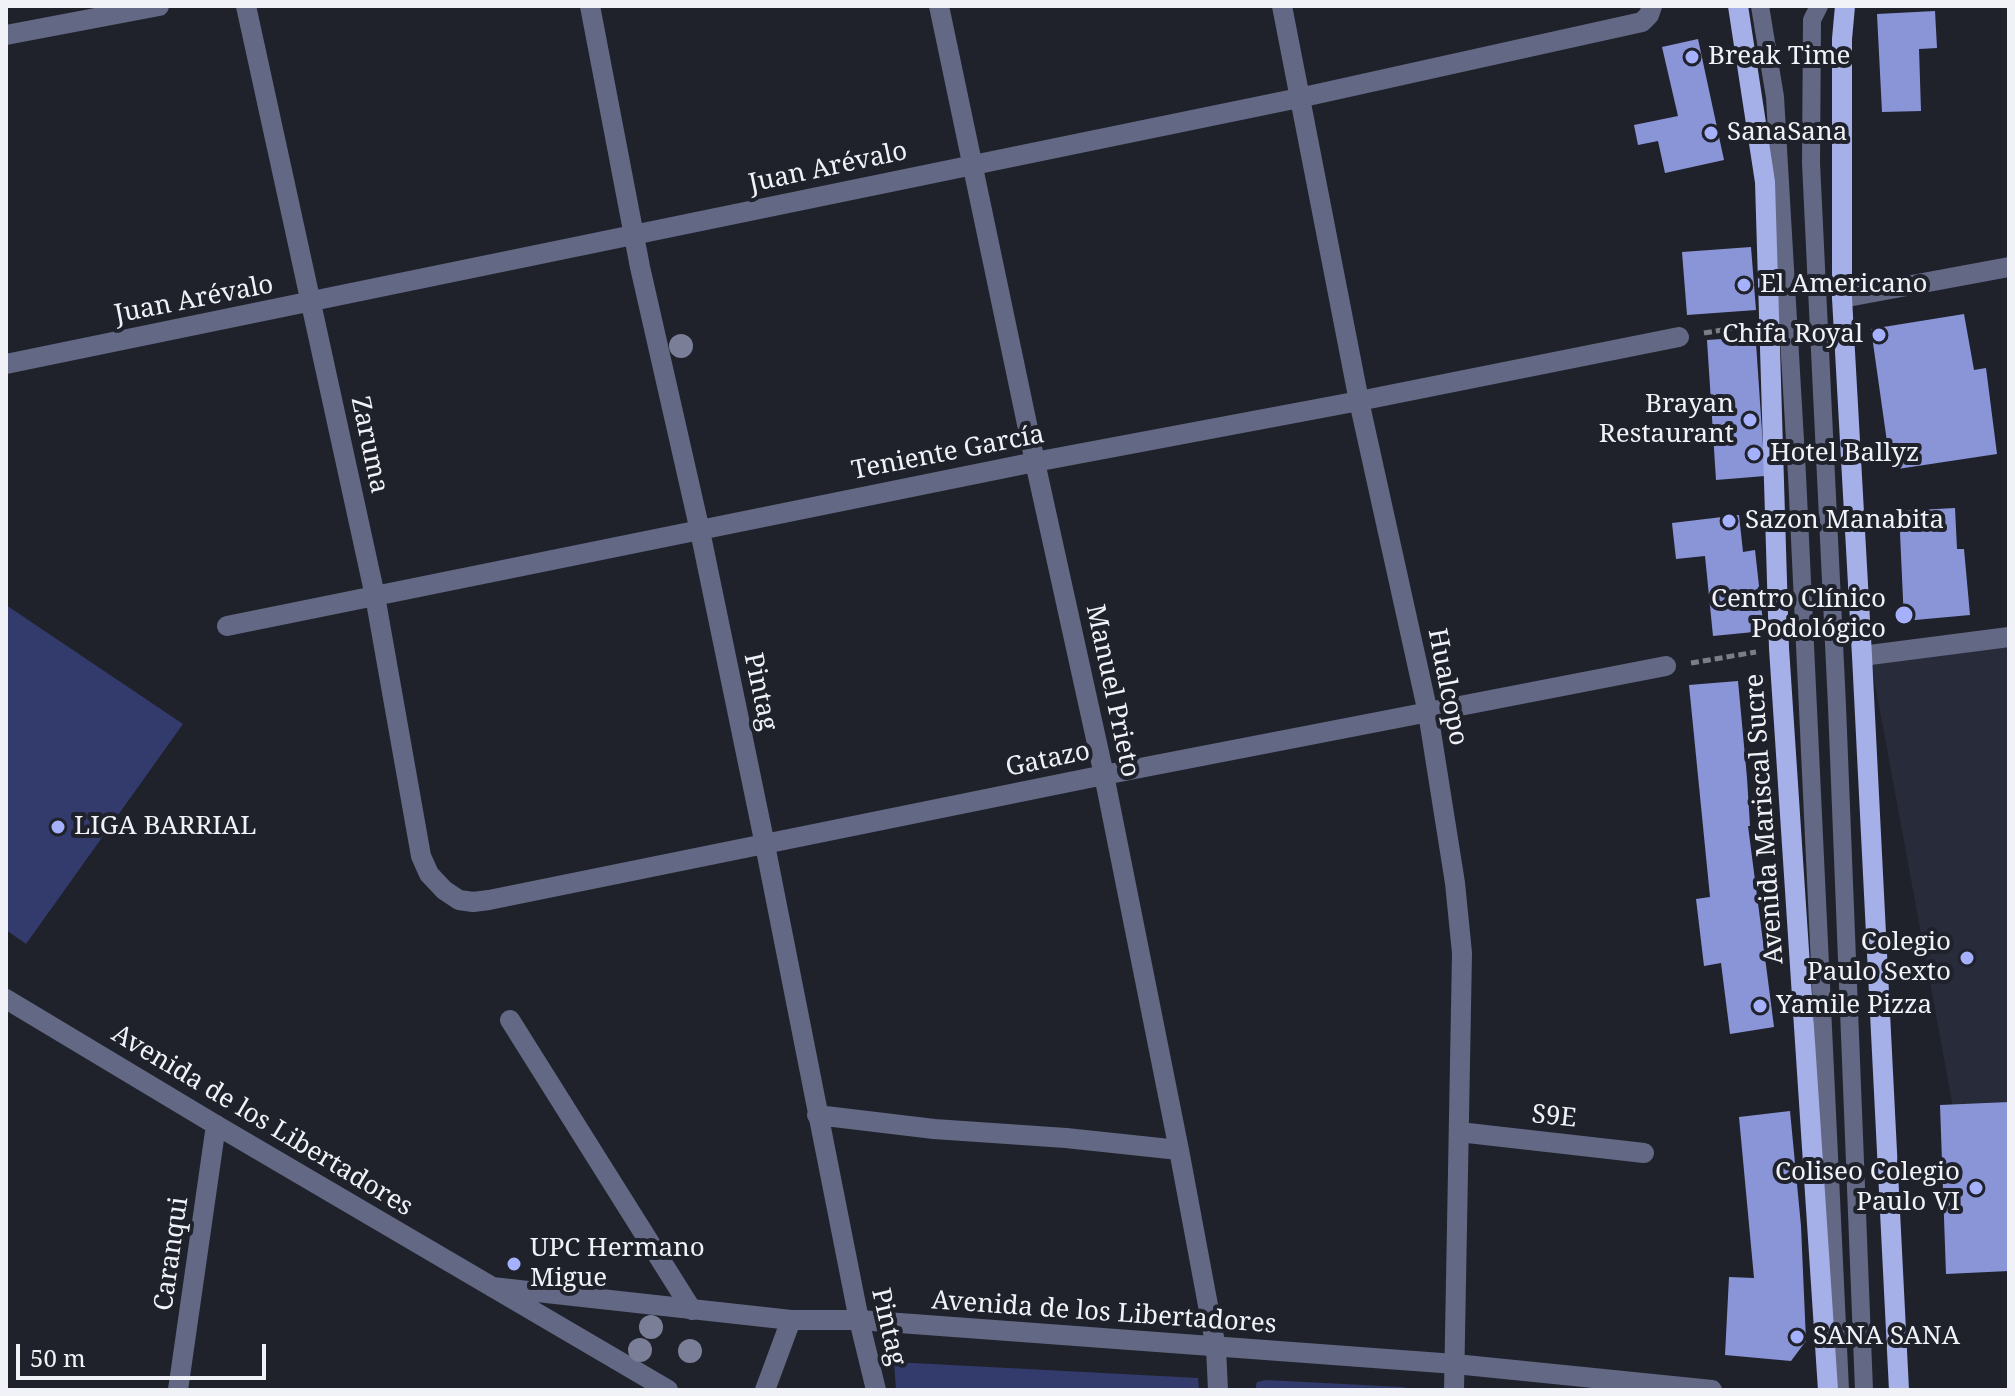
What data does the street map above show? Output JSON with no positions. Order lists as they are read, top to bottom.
{
  "streets": {
    "main road": ["Avenida Mariscal Sucre"],
    "street": [
      "Juan Arévalo",
      "Zaruma",
      "Teniente García",
      "Hualcopo",
      "Manuel Prieto",
      "Pintag",
      "Gatazo",
      "S9E",
      "Avenida de los Libertadores",
      "Caranqui"
    ]
  },
  "crossings": [
    ["Juan Arévalo", "Zaruma"],
    ["Juan Arévalo", "Hualcopo"],
    ["Juan Arévalo", "Manuel Prieto"],
    ["Juan Arévalo", "Pintag"],
    ["Zaruma", "Teniente García"],
    ["Zaruma", "Gatazo"],
    ["Teniente García", "Hualcopo"],
    ["Teniente García", "Manuel Prieto"],
    ["Teniente García", "Pintag"],
    ["Hualcopo", "Gatazo"],
    ["Hualcopo", "S9E"],
    ["Hualcopo", "Avenida de los Libertadores"],
    ["Manuel Prieto", "Gatazo"],
    ["Manuel Prieto", "Avenida de los Libertadores"],
    ["Pintag", "Gatazo"],
    ["Pintag", "Avenida de los Libertadores"],
    ["Avenida de los Libertadores", "Caranqui"]
  ],
  "places": [
    "Break Time",
    "SanaSana",
    "El Americano",
    "Chifa Royal",
    "Brayan Restaurant",
    "Hotel Ballyz",
    "Sazon Manabita",
    "Centro Clínico Podológico",
    "LIGA BARRIAL",
    "Colegio Paulo Sexto",
    "Yamile Pizza",
    "Coliseo Colegio Paulo VI",
    "UPC Hermano Migue",
    "SANA SANA"
  ],
  "scale_bar": "50 m"
}
